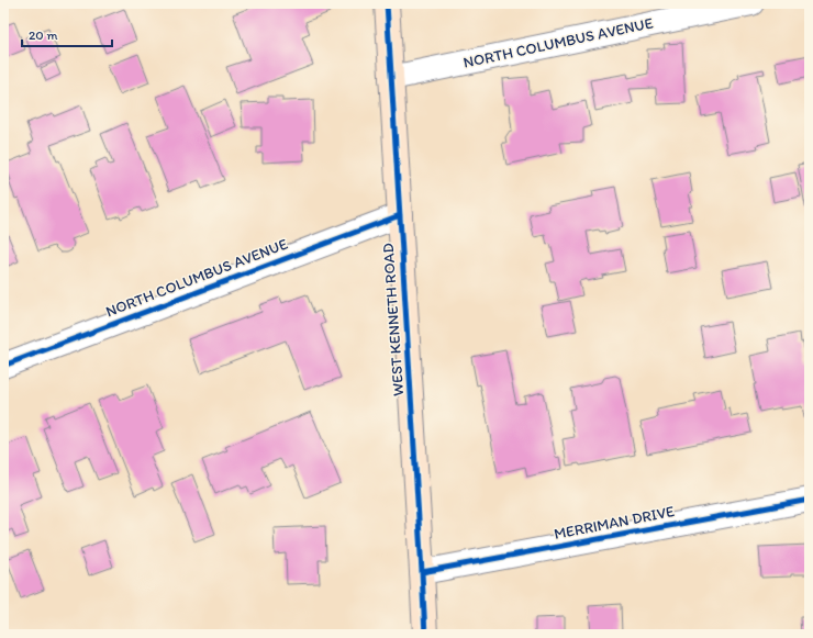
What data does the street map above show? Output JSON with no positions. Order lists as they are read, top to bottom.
{
  "streets": {
    "street": ["NORTH COLUMBUS AVENUE", "WEST KENNETH ROAD", "MERRIMAN DRIVE"]
  },
  "crossings": [
    ["NORTH COLUMBUS AVENUE", "WEST KENNETH ROAD"],
    ["WEST KENNETH ROAD", "MERRIMAN DRIVE"]
  ],
  "scale_bar": "20 m"
}
